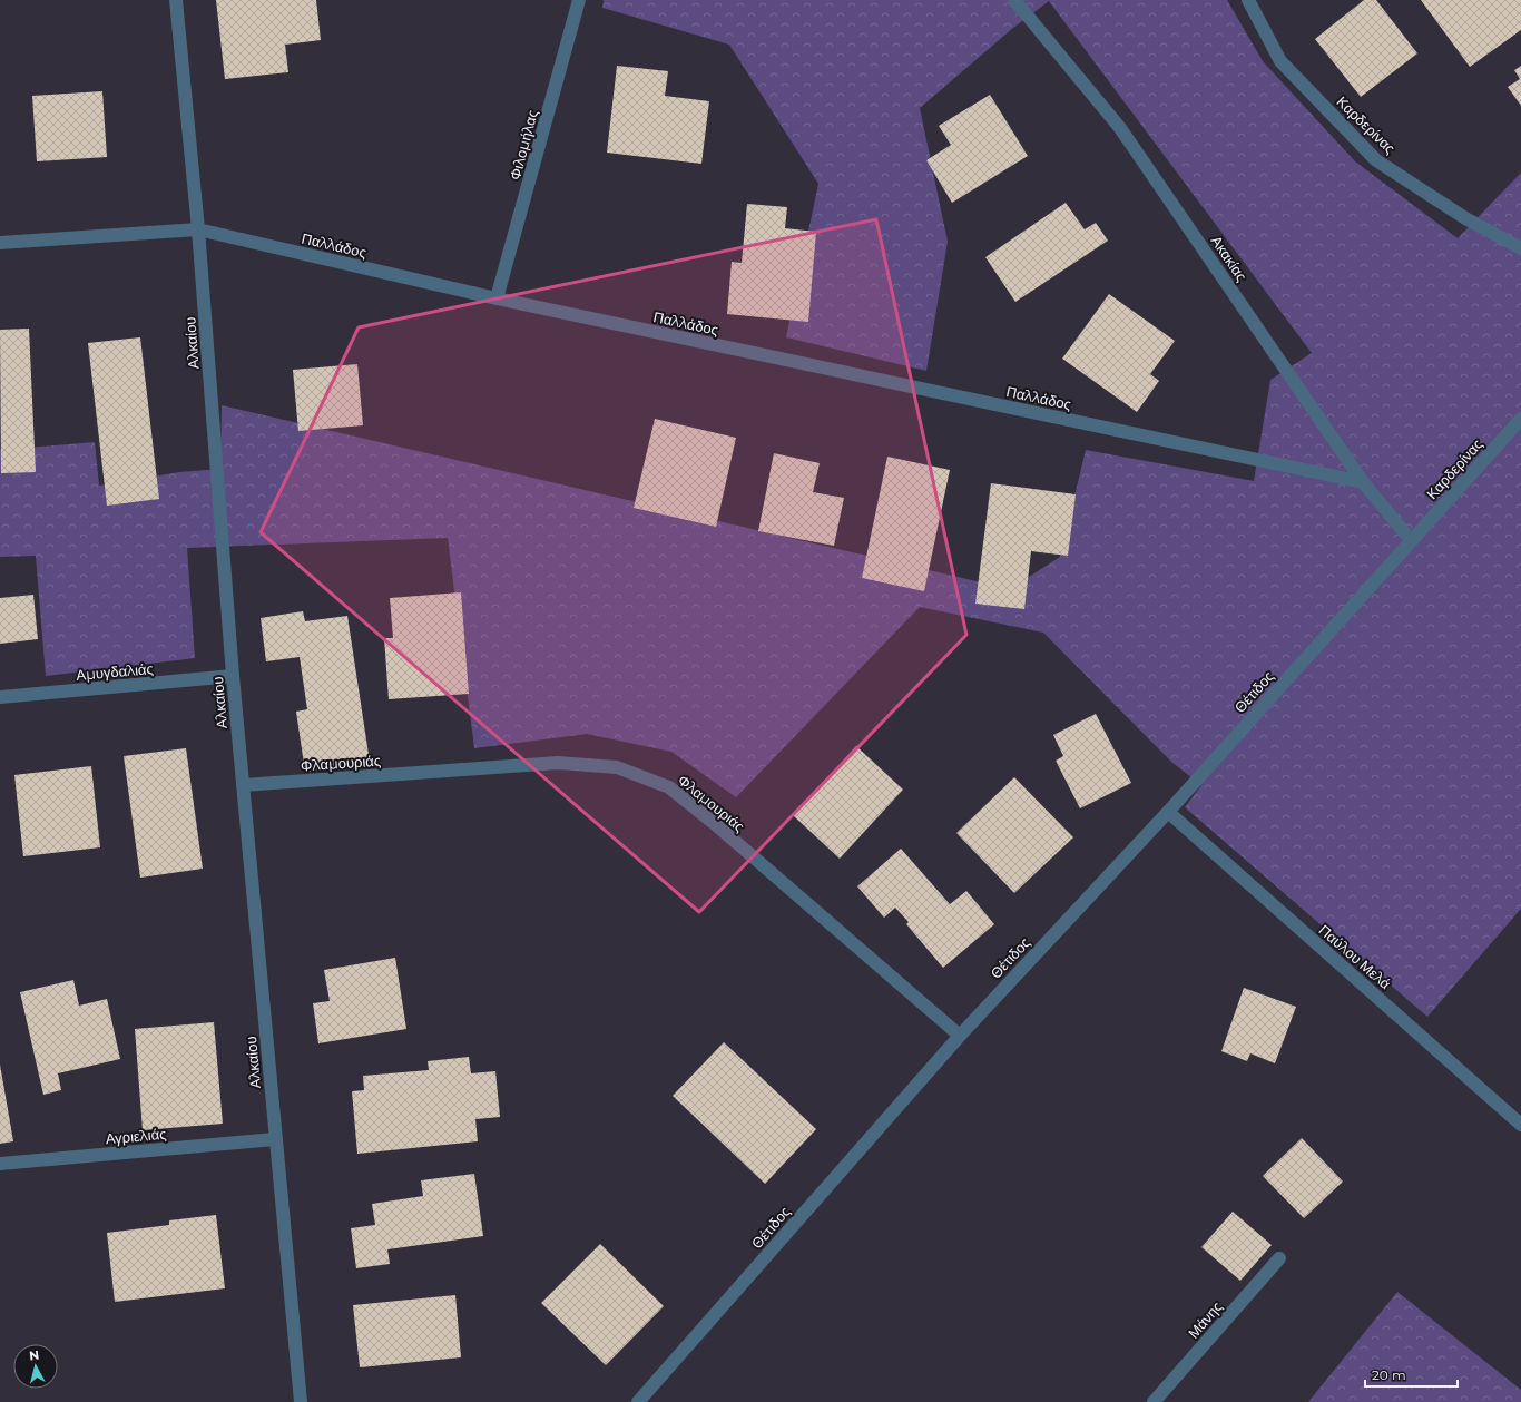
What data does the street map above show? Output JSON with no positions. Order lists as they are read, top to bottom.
{
  "streets": {
    "street": [
      "Καρδερίνας",
      "Φιλομήλας",
      "Παλλάδος",
      "Ακακίας",
      "Αλκαίου",
      "Αμυγδαλιάς",
      "Θέτιδος",
      "Φλαμουριάς",
      "Παύλου Μελά",
      "Αγριελιάς",
      "Μάνης"
    ]
  },
  "crossings": [
    ["Καρδερίνας", "Ακακίας"],
    ["Καρδερίνας", "Θέτιδος"],
    ["Φιλομήλας", "Παλλάδος"],
    ["Παλλάδος", "Ακακίας"],
    ["Παλλάδος", "Αλκαίου"],
    ["Ακακίας", "Θέτιδος"],
    ["Αλκαίου", "Αμυγδαλιάς"],
    ["Αλκαίου", "Φλαμουριάς"],
    ["Αλκαίου", "Αγριελιάς"],
    ["Θέτιδος", "Φλαμουριάς"],
    ["Θέτιδος", "Παύλου Μελά"]
  ],
  "scale_bar": "20 m",
  "north": "top"
}
